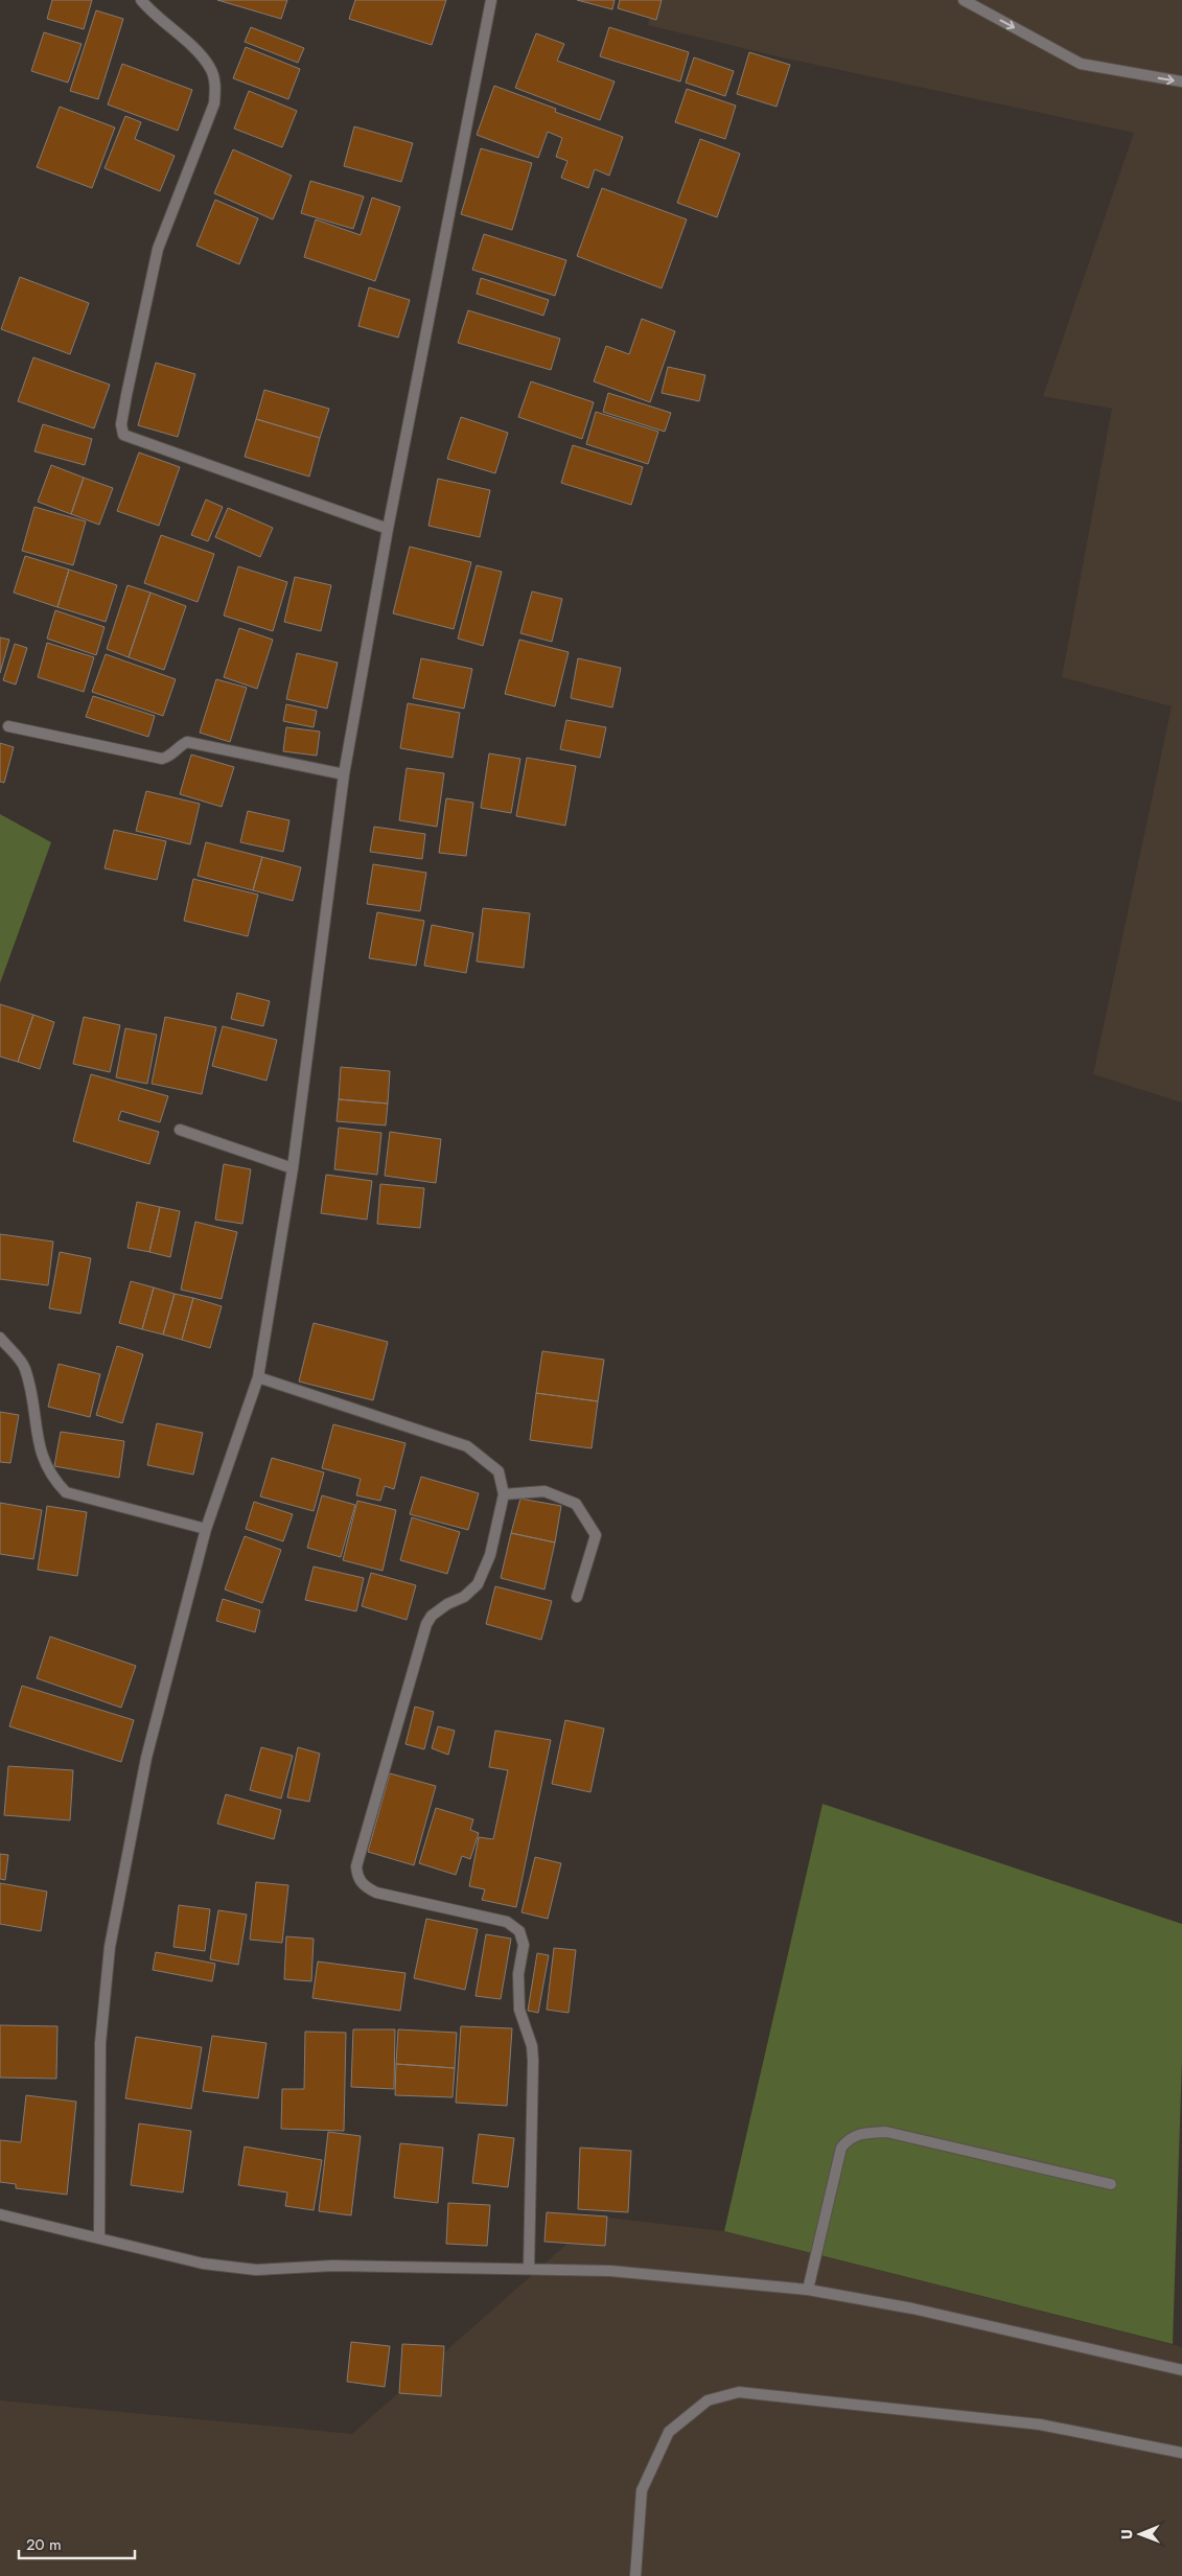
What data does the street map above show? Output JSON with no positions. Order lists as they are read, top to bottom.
{
  "scale_bar": "20 m",
  "north": "left"
}
